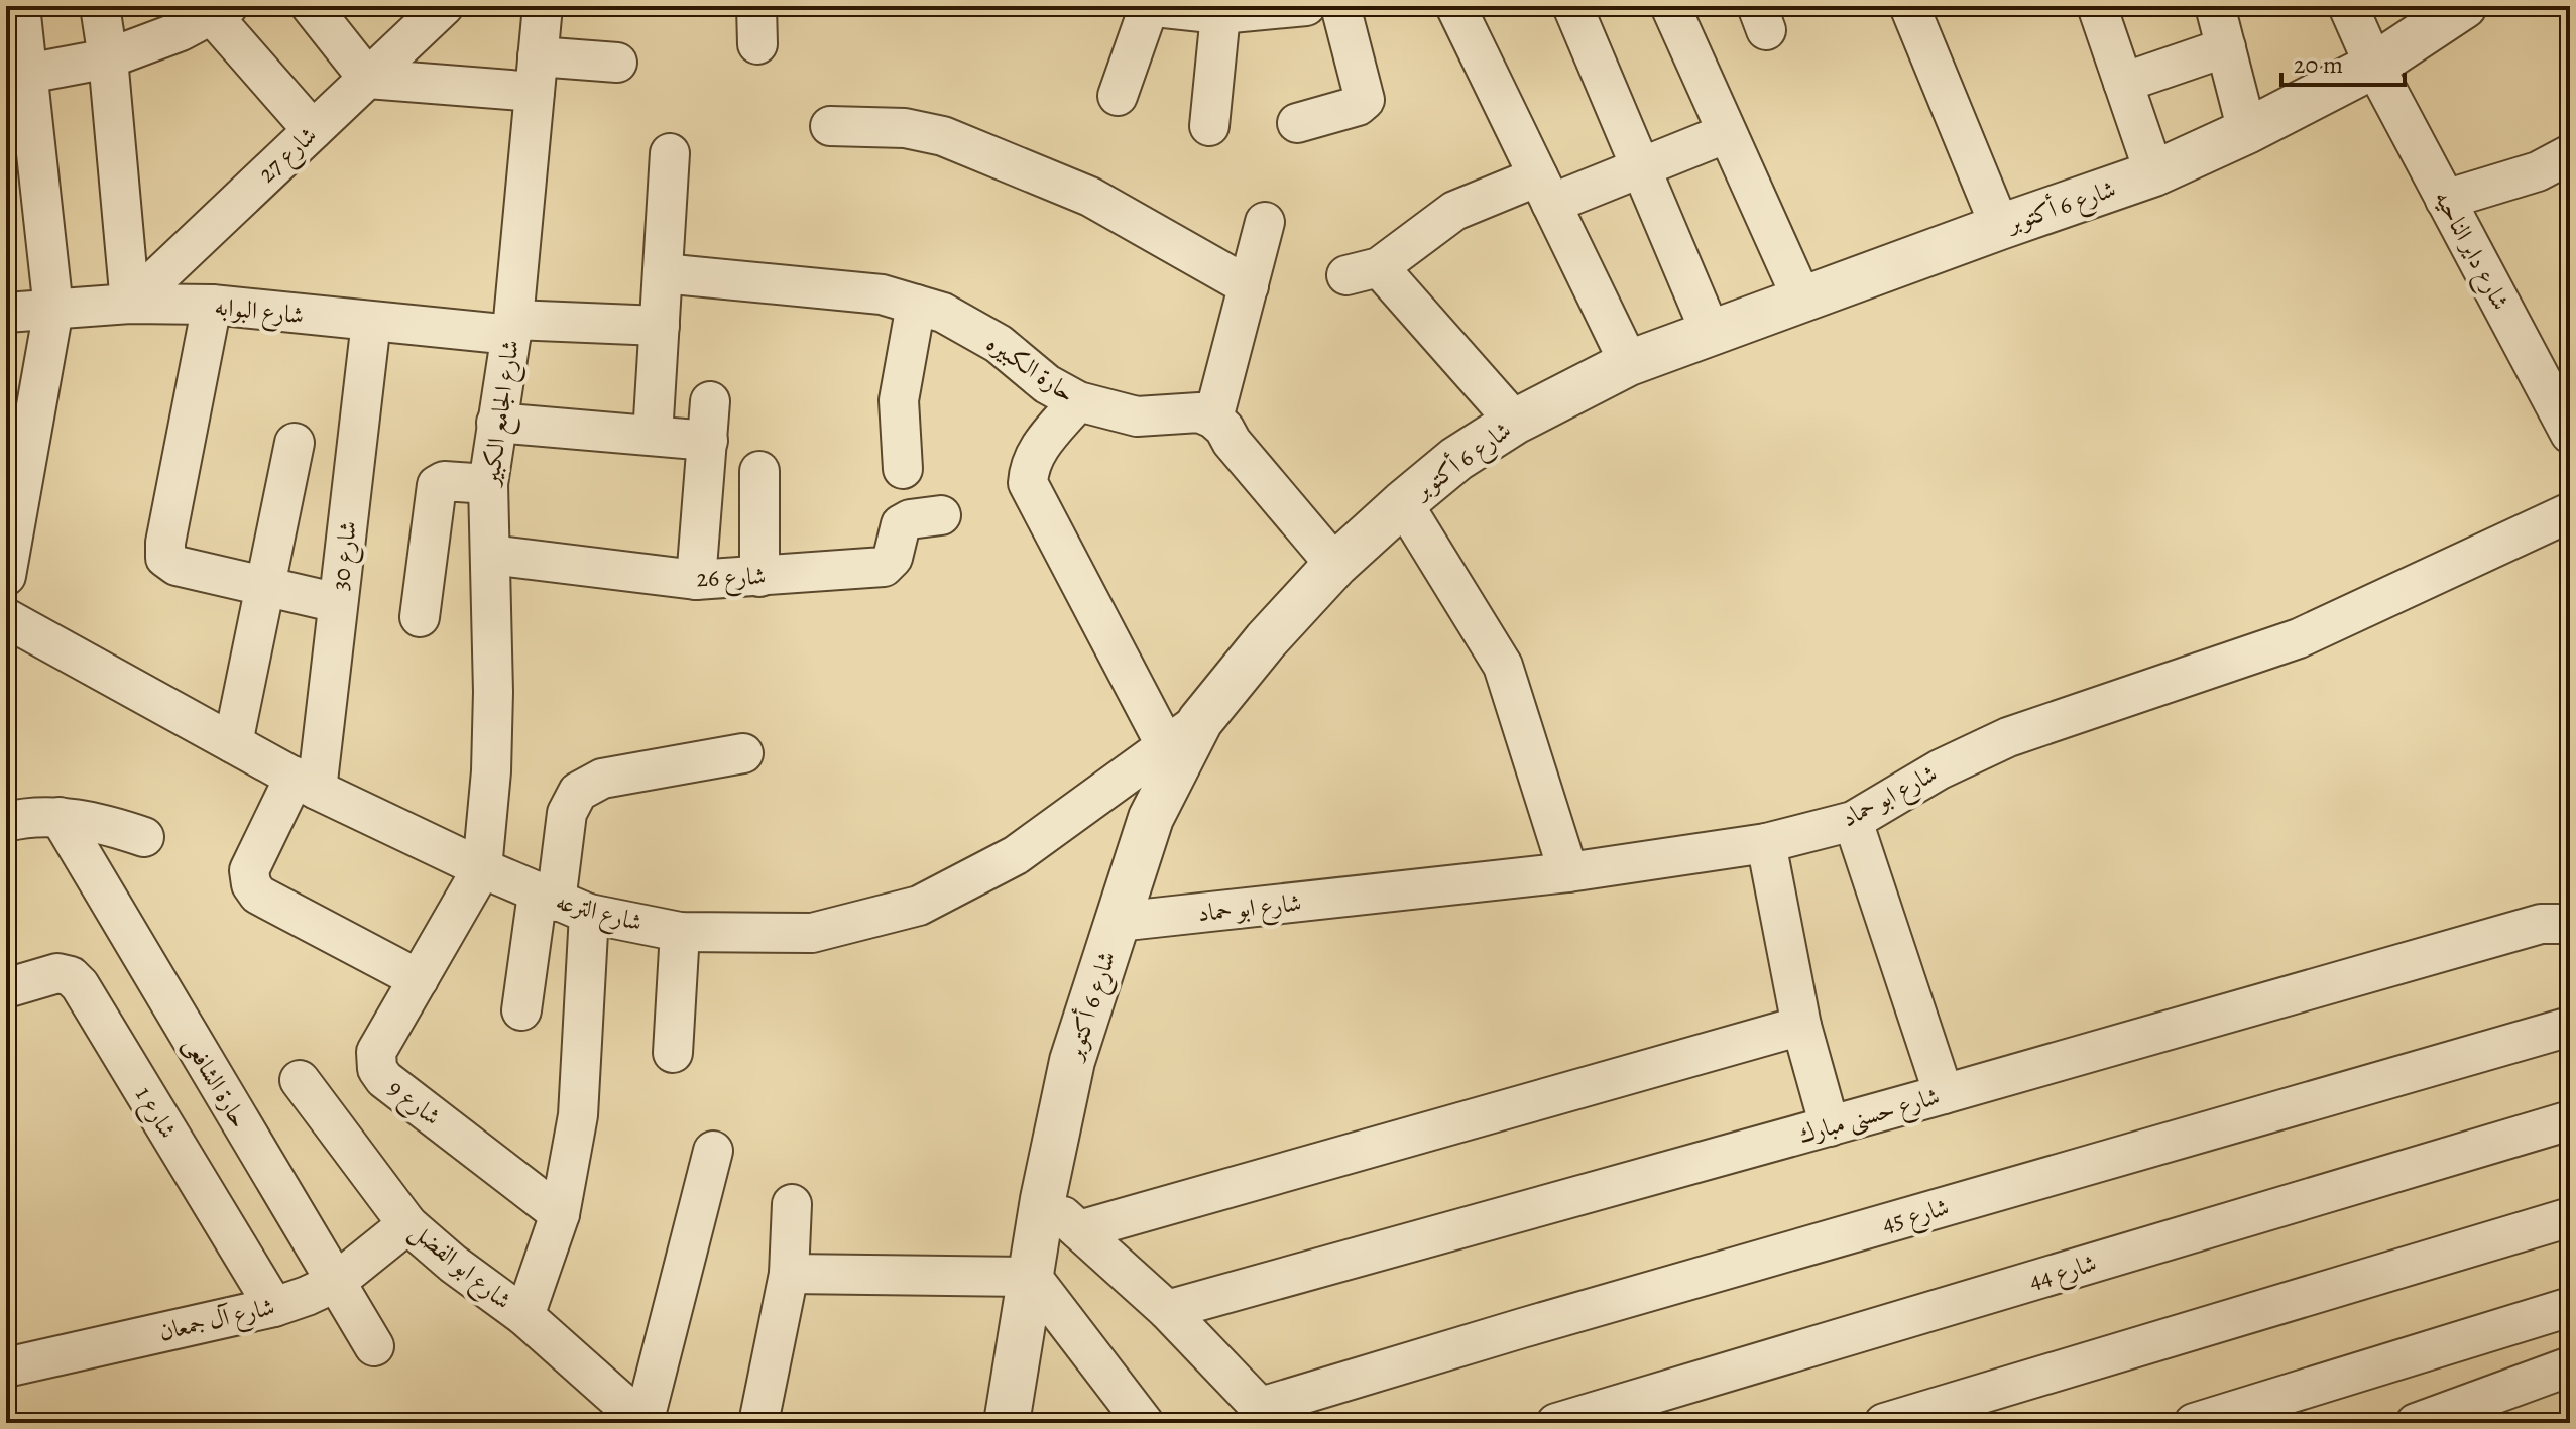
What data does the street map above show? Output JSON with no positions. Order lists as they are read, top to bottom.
{
  "streets": {
    "street": [
      "شارع 27",
      "شارع 6 أكتوبر",
      "شارع داير الناحيه",
      "شارع البوابه",
      "حارة الكبيره",
      "شارع الجامع الكبير",
      "شارع 30",
      "شارع 26",
      "شارع ابو حماد",
      "شارع الترعه",
      "حارة الشافعى",
      "شارع 9",
      "شارع 1",
      "شارع حسنى مبارك",
      "شارع 45",
      "شارع ابو الفضل",
      "شارع 44",
      "شارع آل جمعان"
    ]
  },
  "crossings": [
    ["شارع 27", "شارع البوابه"],
    ["شارع 6 أكتوبر", "شارع داير الناحيه"],
    ["شارع 6 أكتوبر", "شارع ابو حماد"],
    ["شارع 6 أكتوبر", "شارع الترعه"],
    ["شارع البوابه", "شارع الجامع الكبير"],
    ["شارع البوابه", "شارع 30"],
    ["شارع الجامع الكبير", "شارع 26"],
    ["شارع الجامع الكبير", "شارع الترعه"],
    ["شارع الجامع الكبير", "شارع 9"],
    ["شارع 30", "شارع الترعه"],
    ["شارع 30", "شارع 9"],
    ["شارع الترعه", "شارع 9"],
    ["حارة الشافعى", "شارع آل جمعان"],
    ["شارع 1", "شارع آل جمعان"],
    ["شارع ابو الفضل", "شارع آل جمعان"]
  ],
  "scale_bar": "20 m"
}
